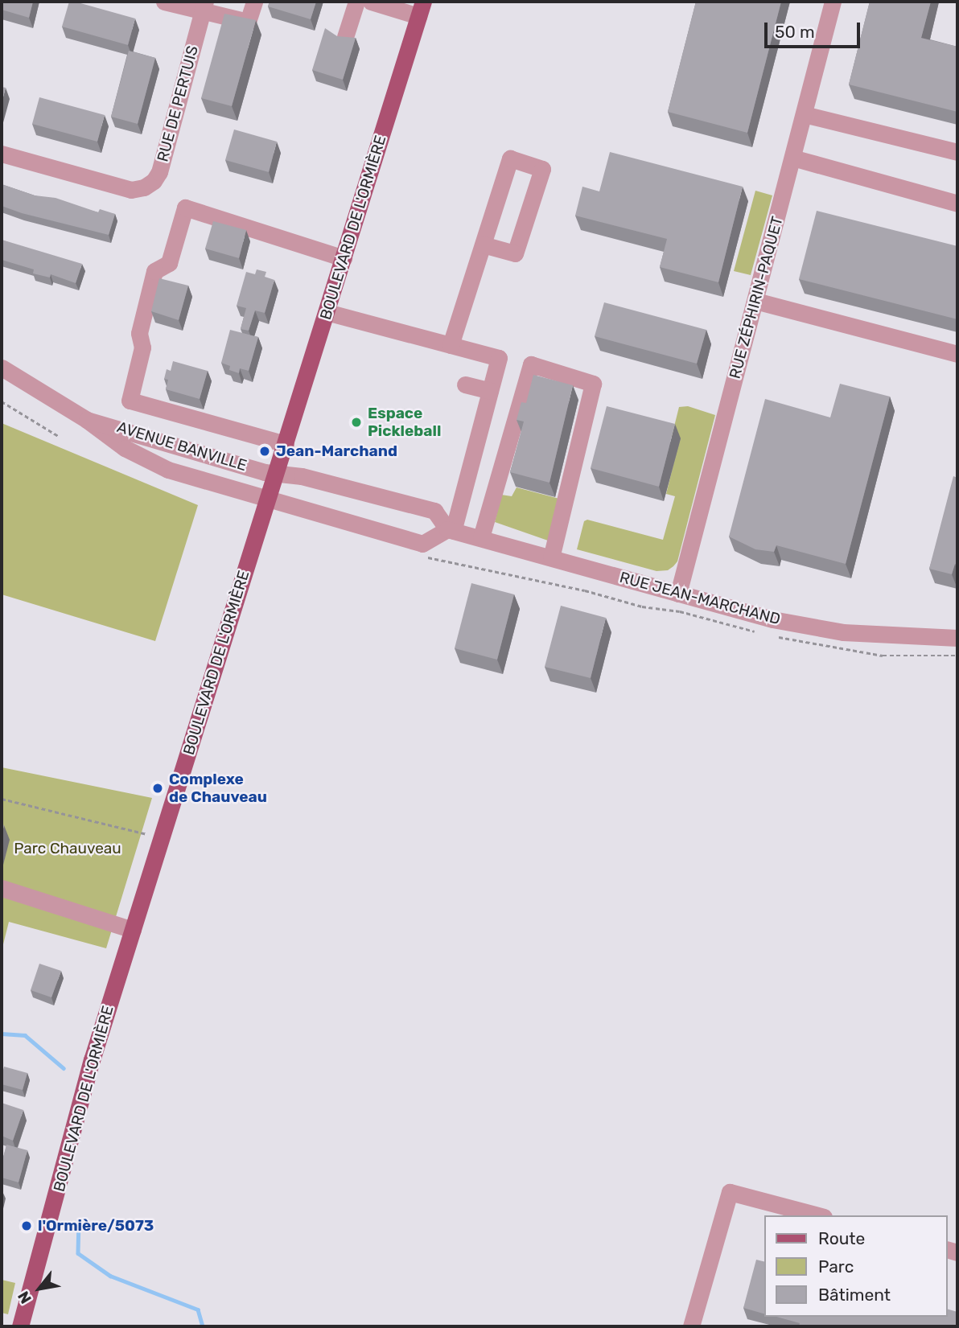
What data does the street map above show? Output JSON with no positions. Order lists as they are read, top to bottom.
{
  "streets": {
    "main road": ["BOULEVARD DE L'ORMIÈRE"],
    "street": [
      "RUE DE PERTUIS",
      "RUE ZÉPHIRIN-PAQUET",
      "AVENUE BANVILLE",
      "RUE JEAN-MARCHAND"
    ]
  },
  "crossings": [
    ["BOULEVARD DE L'ORMIÈRE", "AVENUE BANVILLE"],
    ["RUE ZÉPHIRIN-PAQUET", "RUE JEAN-MARCHAND"]
  ],
  "parks": ["Parc Chauveau"],
  "places": [
    "Espace Pickleball",
    "Jean-Marchand",
    "Complexe de Chauveau",
    "l'Ormière/5073"
  ],
  "legend": ["Route", "Parc", "Bâtiment"],
  "scale_bar": "50 m",
  "north": "bottom left"
}
